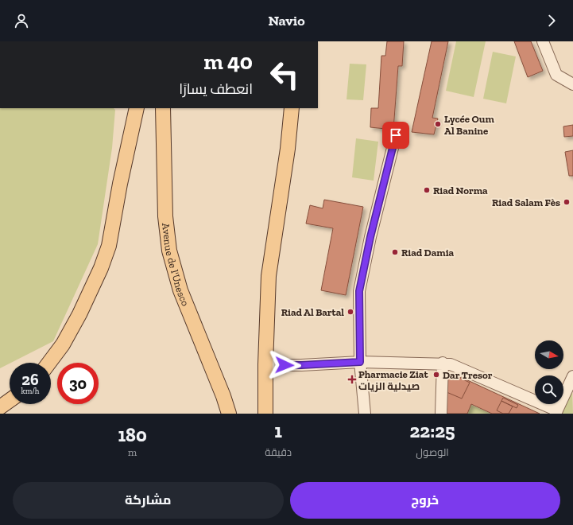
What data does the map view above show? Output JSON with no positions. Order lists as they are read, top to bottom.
{
  "streets": {
    "main road": ["Avenue de l'Unesco"]
  },
  "places": {
    "other": [
      "Lycée Oum Al Banine",
      "Riad Norma",
      "Riad Salam Fès",
      "Riad Damia",
      "Riad Al Bartal",
      "Dar Tresor"
    ],
    "health": ["Pharmacie Ziat صيدلية الزيات"]
  },
  "north": "right",
  "page": {
    "header": "Navio",
    "turn": ["40 m", "انعطف يسارًا"],
    "speed": "26 km/h",
    "limit": "30",
    "eta": [
      "22:25",
      "الوصول",
      "1",
      "دقيقة",
      "180",
      "m"
    ],
    "buttons": ["خروج", "مشاركة"]
  }
}
